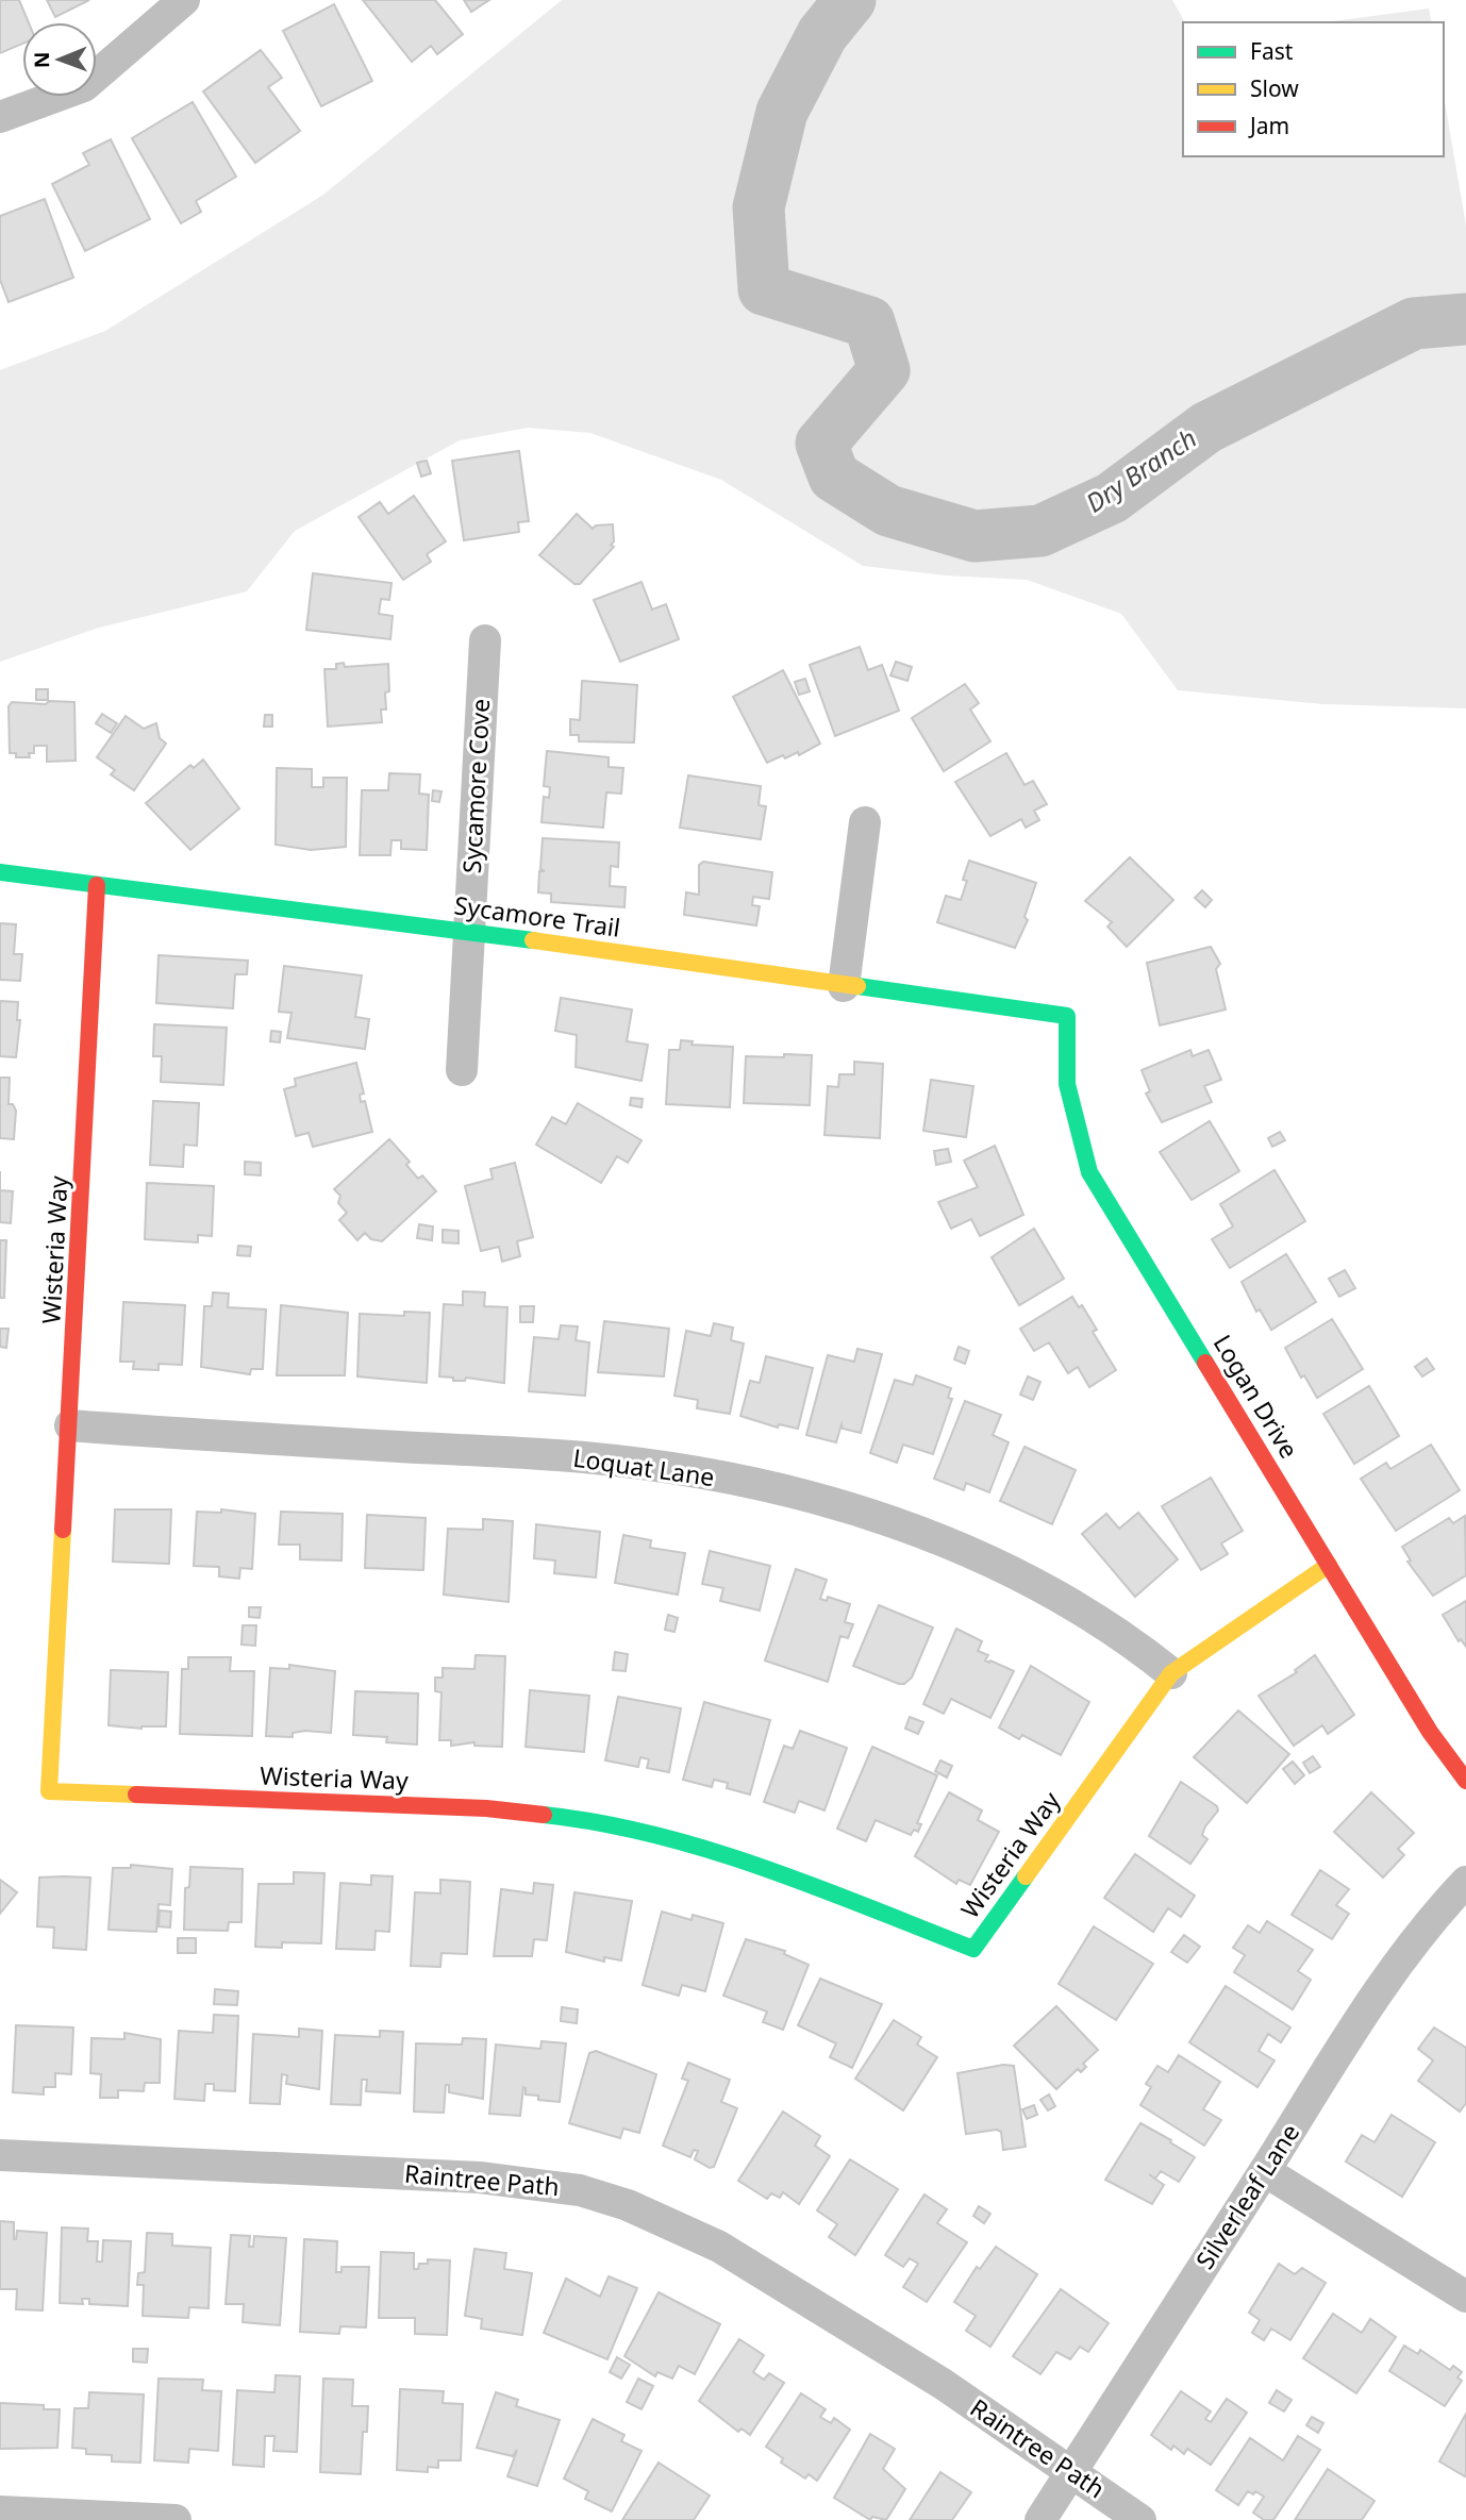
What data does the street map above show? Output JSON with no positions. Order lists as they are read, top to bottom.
{
  "streets": {
    "street": [
      "Sycamore Cove",
      "Sycamore Trail",
      "Wisteria Way",
      "Logan Drive",
      "Loquat Lane",
      "Raintree Path",
      "Silverleaf Lane"
    ]
  },
  "crossings": [
    ["Sycamore Cove", "Sycamore Trail"],
    ["Sycamore Trail", "Wisteria Way"],
    ["Sycamore Trail", "Logan Drive"],
    ["Wisteria Way", "Logan Drive"],
    ["Wisteria Way", "Loquat Lane"],
    ["Raintree Path", "Silverleaf Lane"]
  ],
  "water": ["Dry Branch"],
  "legend": ["Fast", "Slow", "Jam"],
  "north": "left"
}
